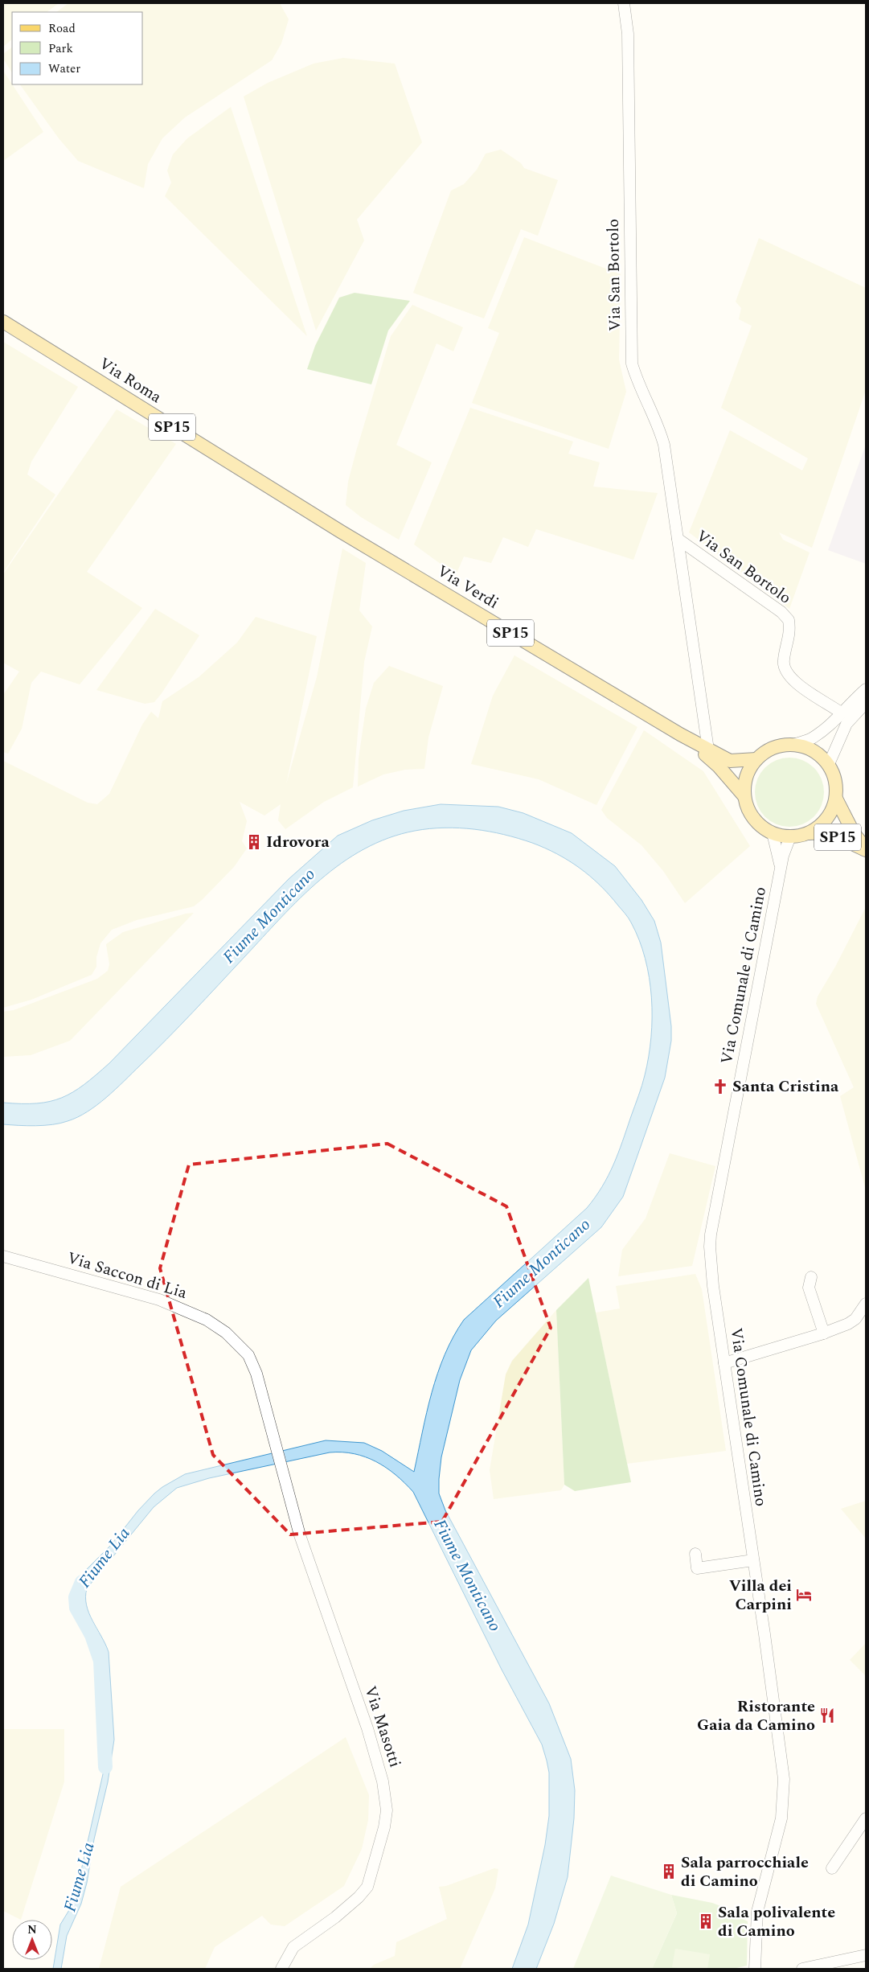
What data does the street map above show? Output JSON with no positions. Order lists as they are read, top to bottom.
{
  "streets": {
    "main road": ["Via Roma", "SP15", "Via Verdi"],
    "street": [
      "Via San Bortolo",
      "Via Comunale di Camino",
      "Via Saccon di Lia",
      "Via Masotti"
    ]
  },
  "crossings": [
    ["Via San Bortolo", "SP15"],
    ["Via Roma", "Via Verdi"],
    ["SP15", "Via Verdi"],
    ["SP15", "Via Comunale di Camino"],
    ["Via Saccon di Lia", "Via Masotti"]
  ],
  "water": ["Fiume Monticano", "Fiume Lia"],
  "places": {
    "building": ["Idrovora", "Sala parrocchiale di Camino", "Sala polivalente di Camino"],
    "church": ["Santa Cristina"],
    "hotel": ["Villa dei Carpini"],
    "restaurant": ["Ristorante Gaia da Camino"]
  },
  "legend": ["Road", "Park", "Water"],
  "north": "top"
}
